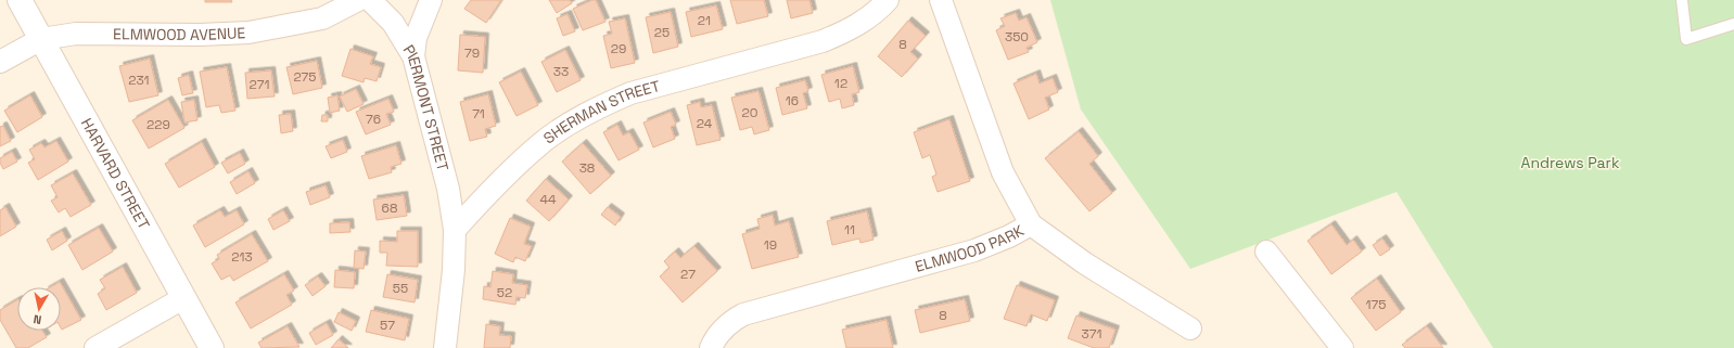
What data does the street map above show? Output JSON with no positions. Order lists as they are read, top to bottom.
{
  "streets": {
    "street": [
      "ELMWOOD AVENUE",
      "PIERMONT STREET",
      "SHERMAN STREET",
      "HARVARD STREET",
      "ELMWOOD PARK"
    ]
  },
  "crossings": [
    ["ELMWOOD AVENUE", "HARVARD STREET"],
    ["PIERMONT STREET", "SHERMAN STREET"]
  ],
  "parks": ["Andrews Park"],
  "house_numbers": [
    "21",
    "25",
    "350",
    "8",
    "29",
    "79",
    "33",
    "275",
    "231",
    "12",
    "271",
    "16",
    "20",
    "71",
    "76",
    "24",
    "229",
    "38",
    "44",
    "68",
    "11",
    "19",
    "213",
    "27",
    "55",
    "52",
    "175",
    "8",
    "57",
    "371"
  ],
  "north": "bottom"
}
